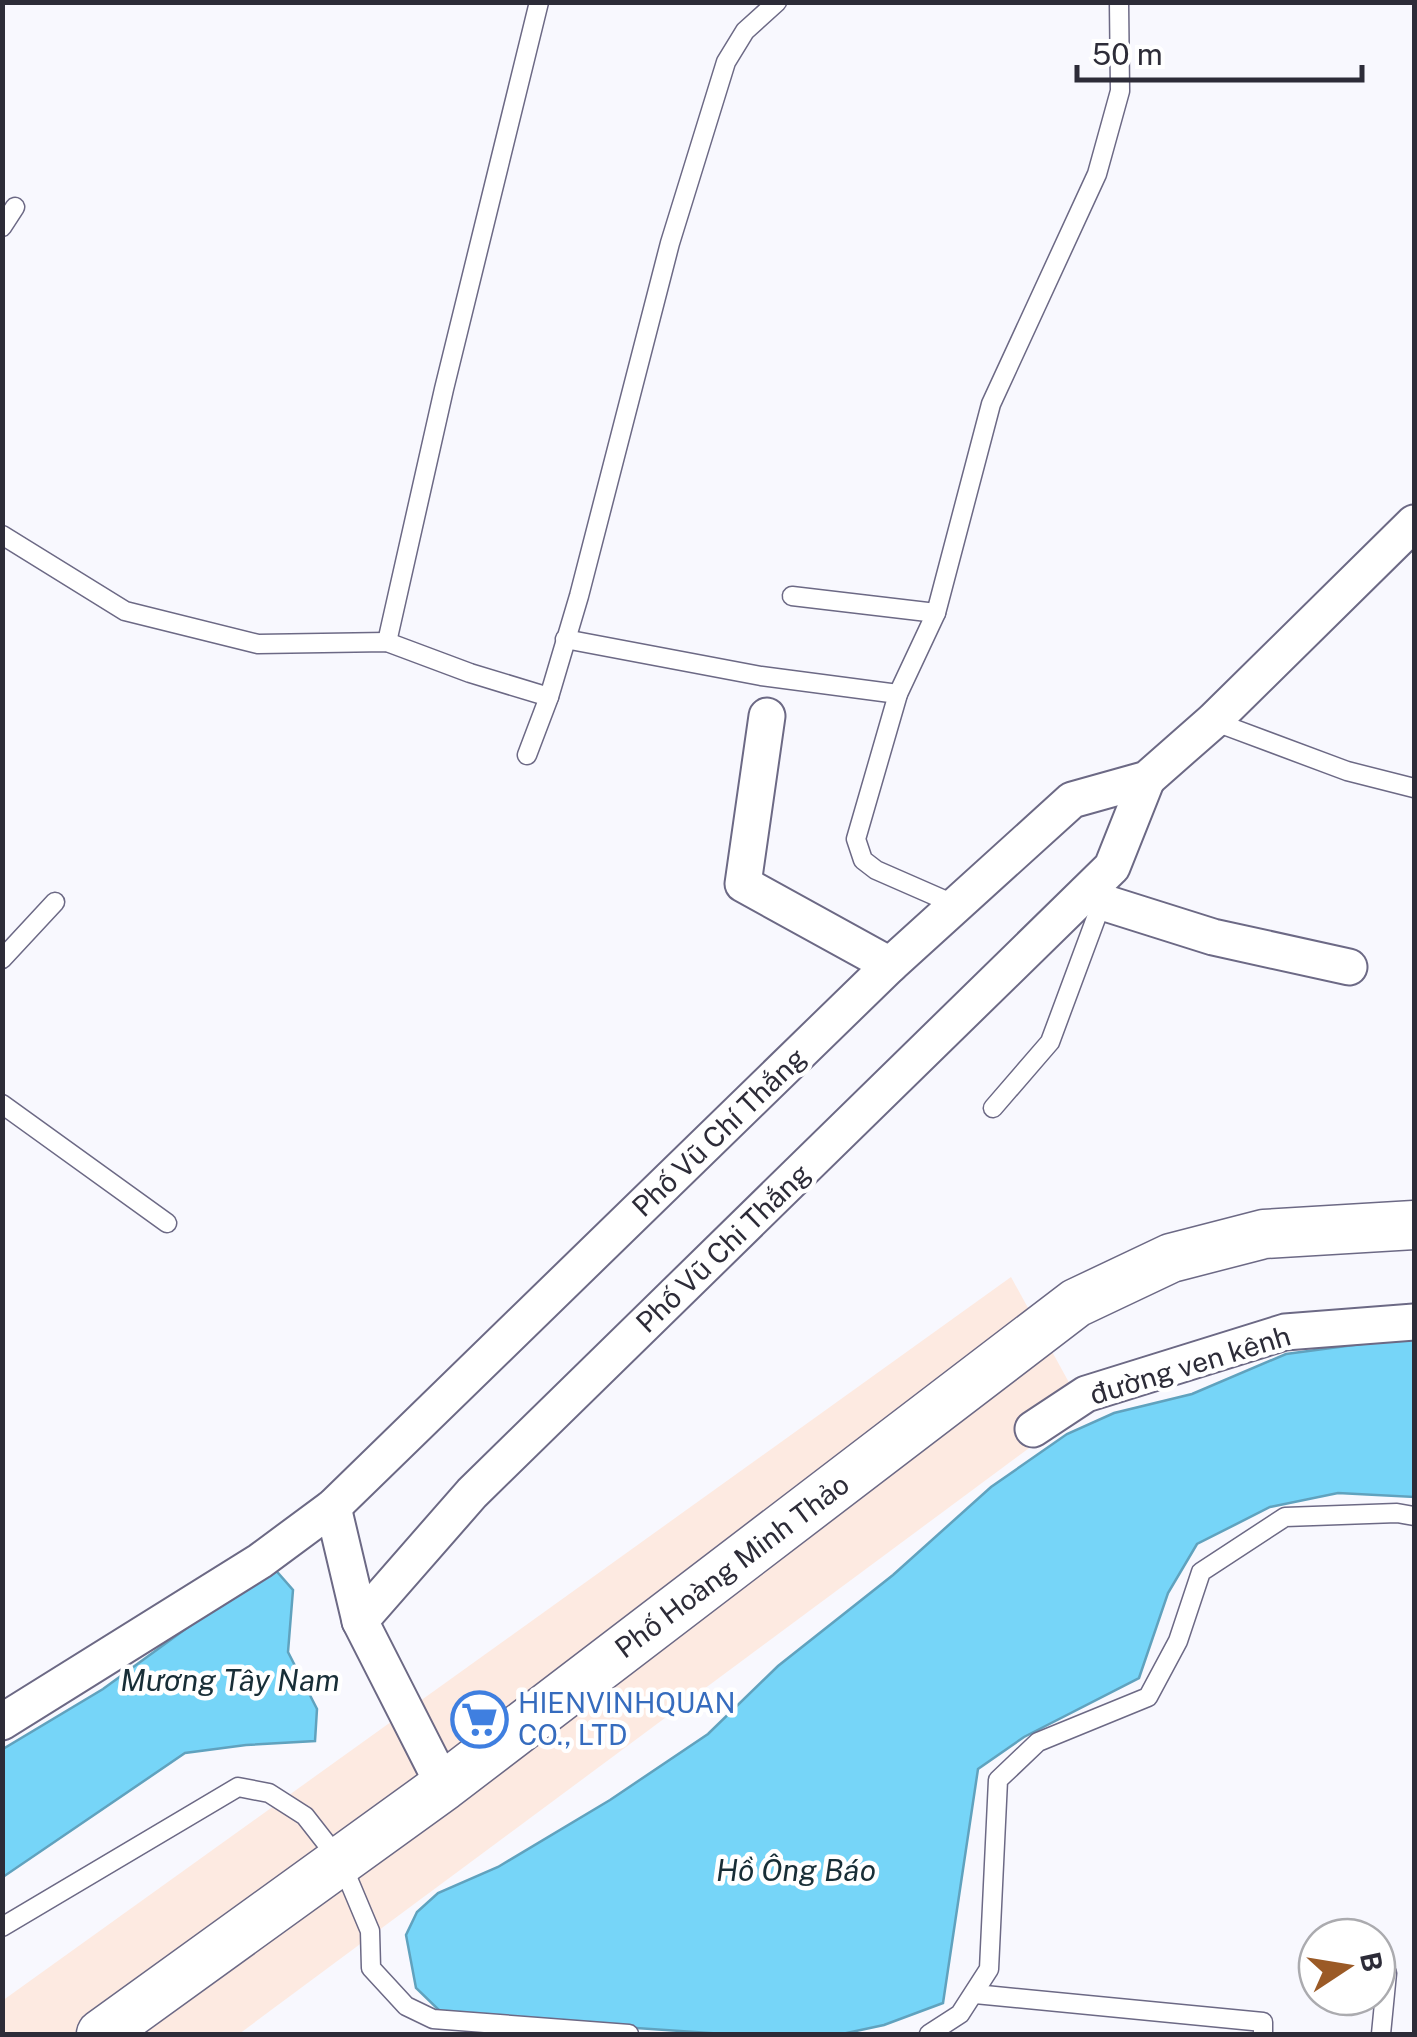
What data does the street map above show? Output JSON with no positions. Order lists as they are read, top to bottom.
{
  "streets": {
    "street": [
      "Phố Vũ Chí Thắng",
      "Phố Vũ Chi Thắng",
      "đường ven kênh",
      "Phố Hoàng Minh Thảo"
    ]
  },
  "crossings": [
    ["Phố Vũ Chí Thắng", "Phố Vũ Chi Thắng"]
  ],
  "water": ["Mương Tây Nam", "Hồ Ông Báo"],
  "places": {
    "supermarket": ["HIENVINHQUAN CO., LTD"]
  },
  "scale_bar": "50 m",
  "north": "right"
}
